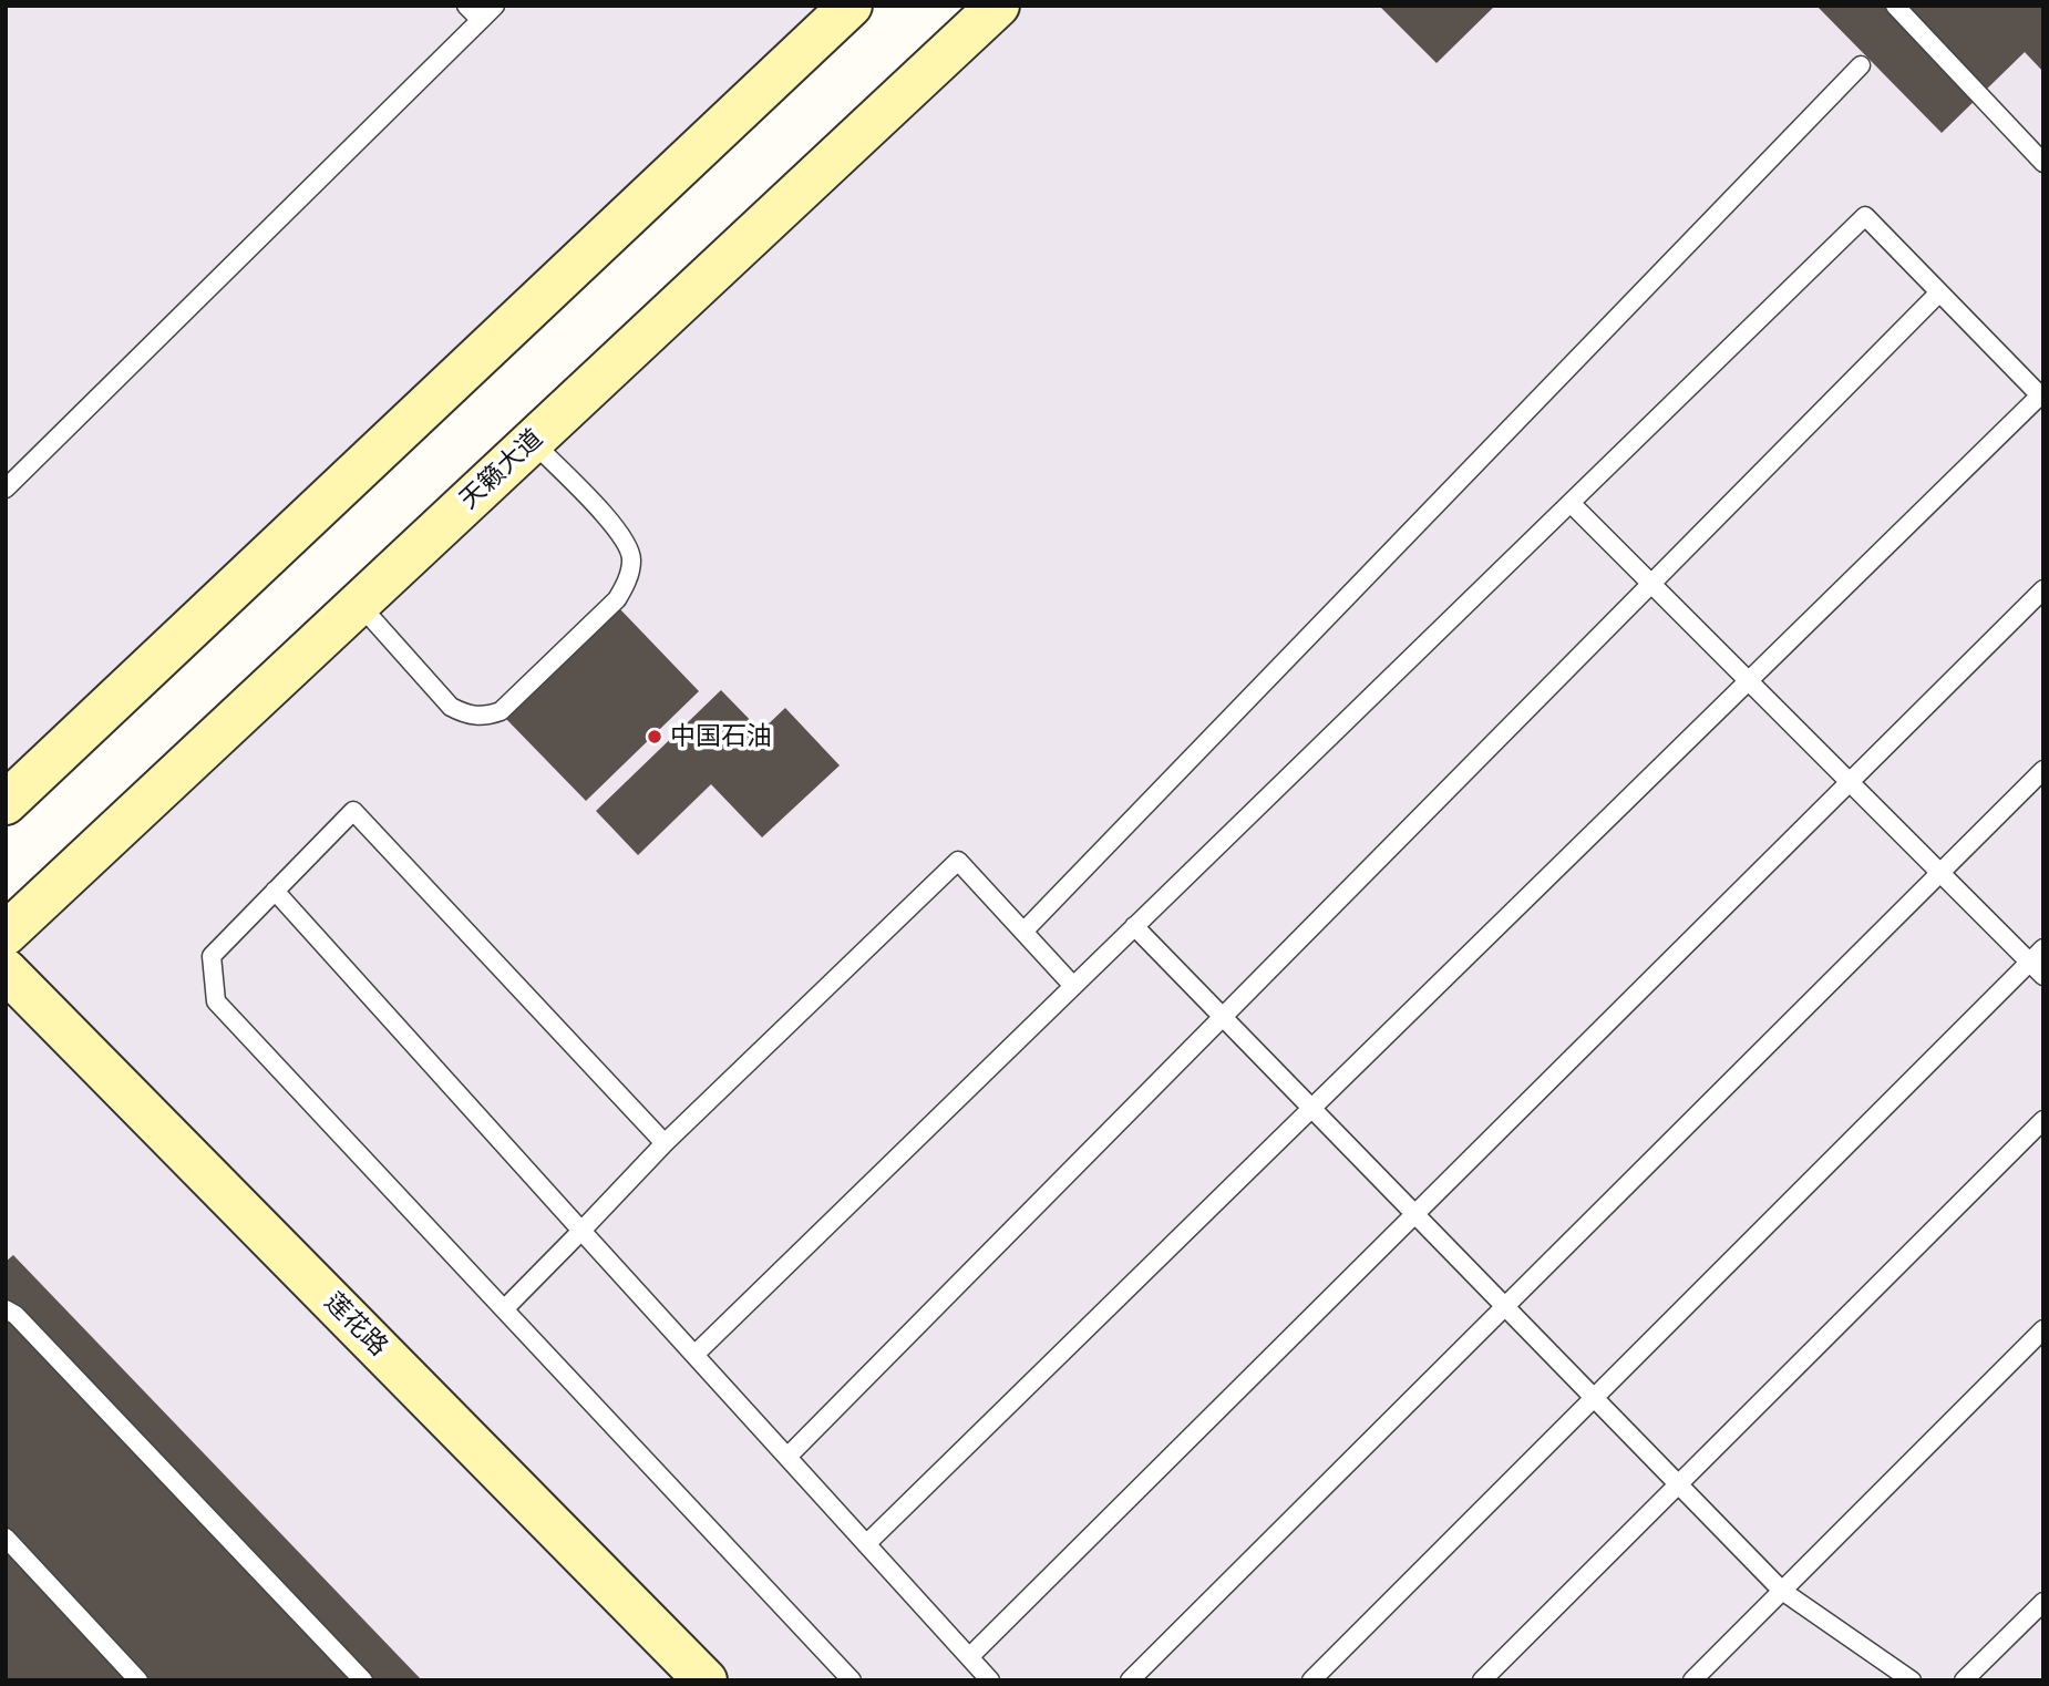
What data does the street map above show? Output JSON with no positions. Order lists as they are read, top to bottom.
{
  "streets": {
    "main road": ["天籁大道", "莲花路"]
  },
  "places": ["中国石油"]
}
